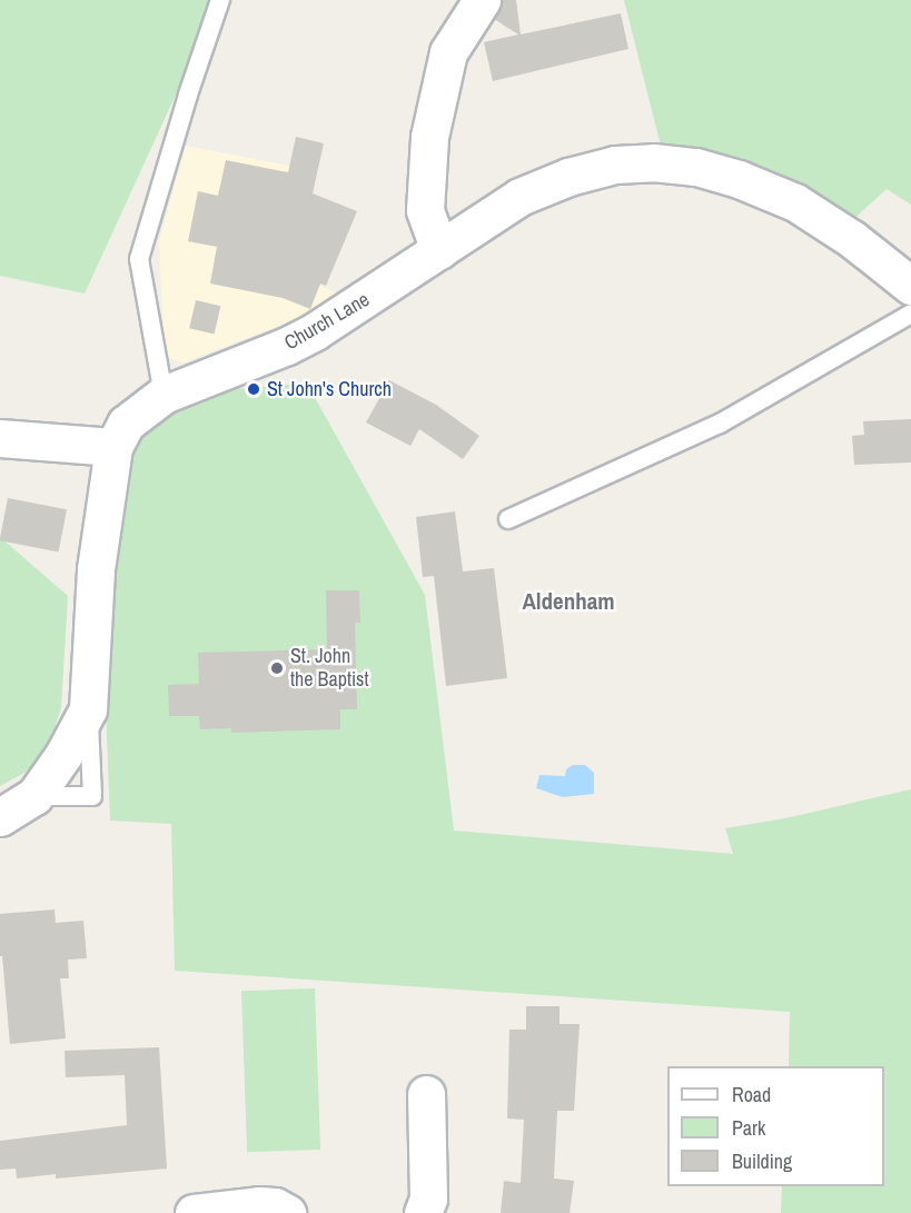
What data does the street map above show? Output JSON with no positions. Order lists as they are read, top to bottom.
{
  "streets": {
    "street": ["Church Lane"]
  },
  "districts": ["Aldenham"],
  "places": ["St John's Church", "St. John the Baptist"],
  "legend": ["Road", "Park", "Building"]
}
